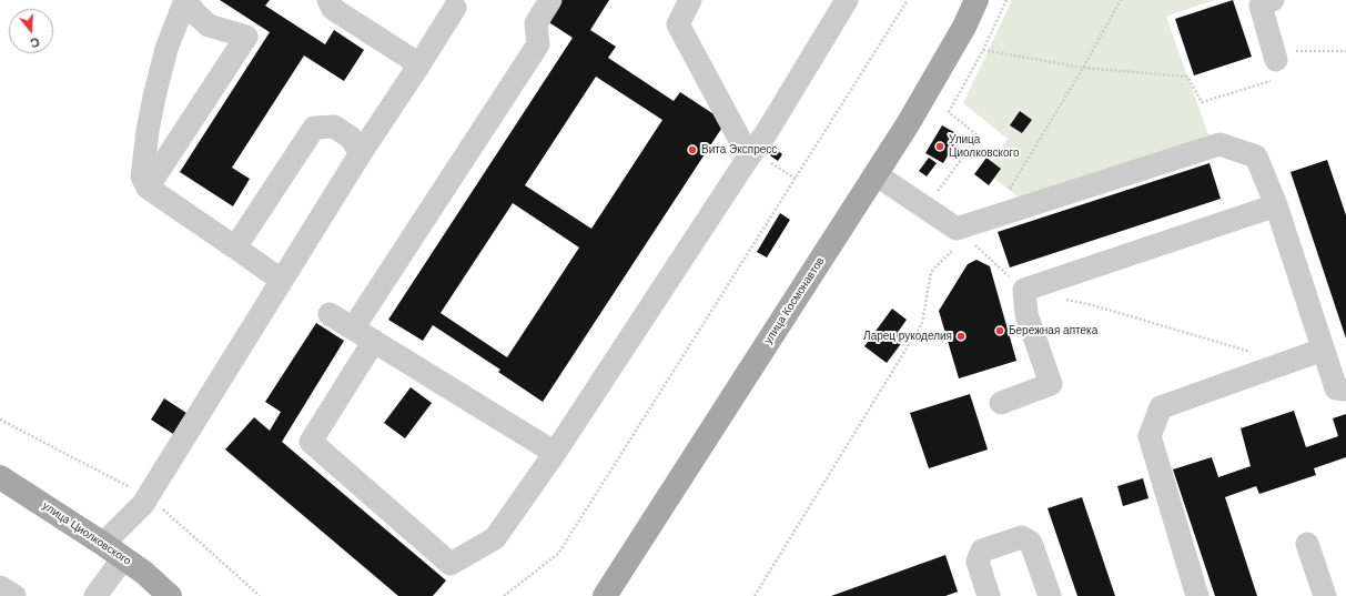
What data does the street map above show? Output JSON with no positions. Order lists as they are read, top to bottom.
{
  "streets": {
    "main road": ["улица Космонавтов", "улица Циолковского"]
  },
  "places": [
    "Улица Циолковского",
    "Вита Экспресс",
    "Бережная аптека",
    "Ларец рукоделия"
  ],
  "north": "bottom"
}
